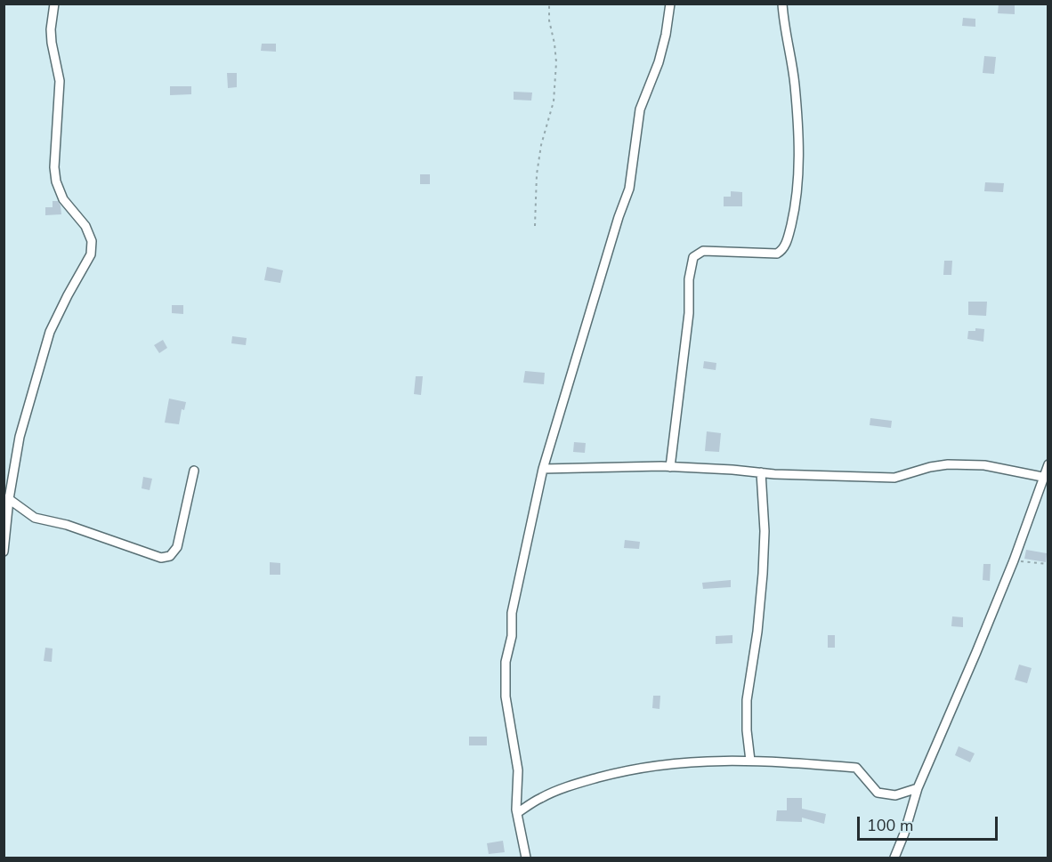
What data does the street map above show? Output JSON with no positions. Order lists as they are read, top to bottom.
{
  "scale_bar": "100 m"
}
